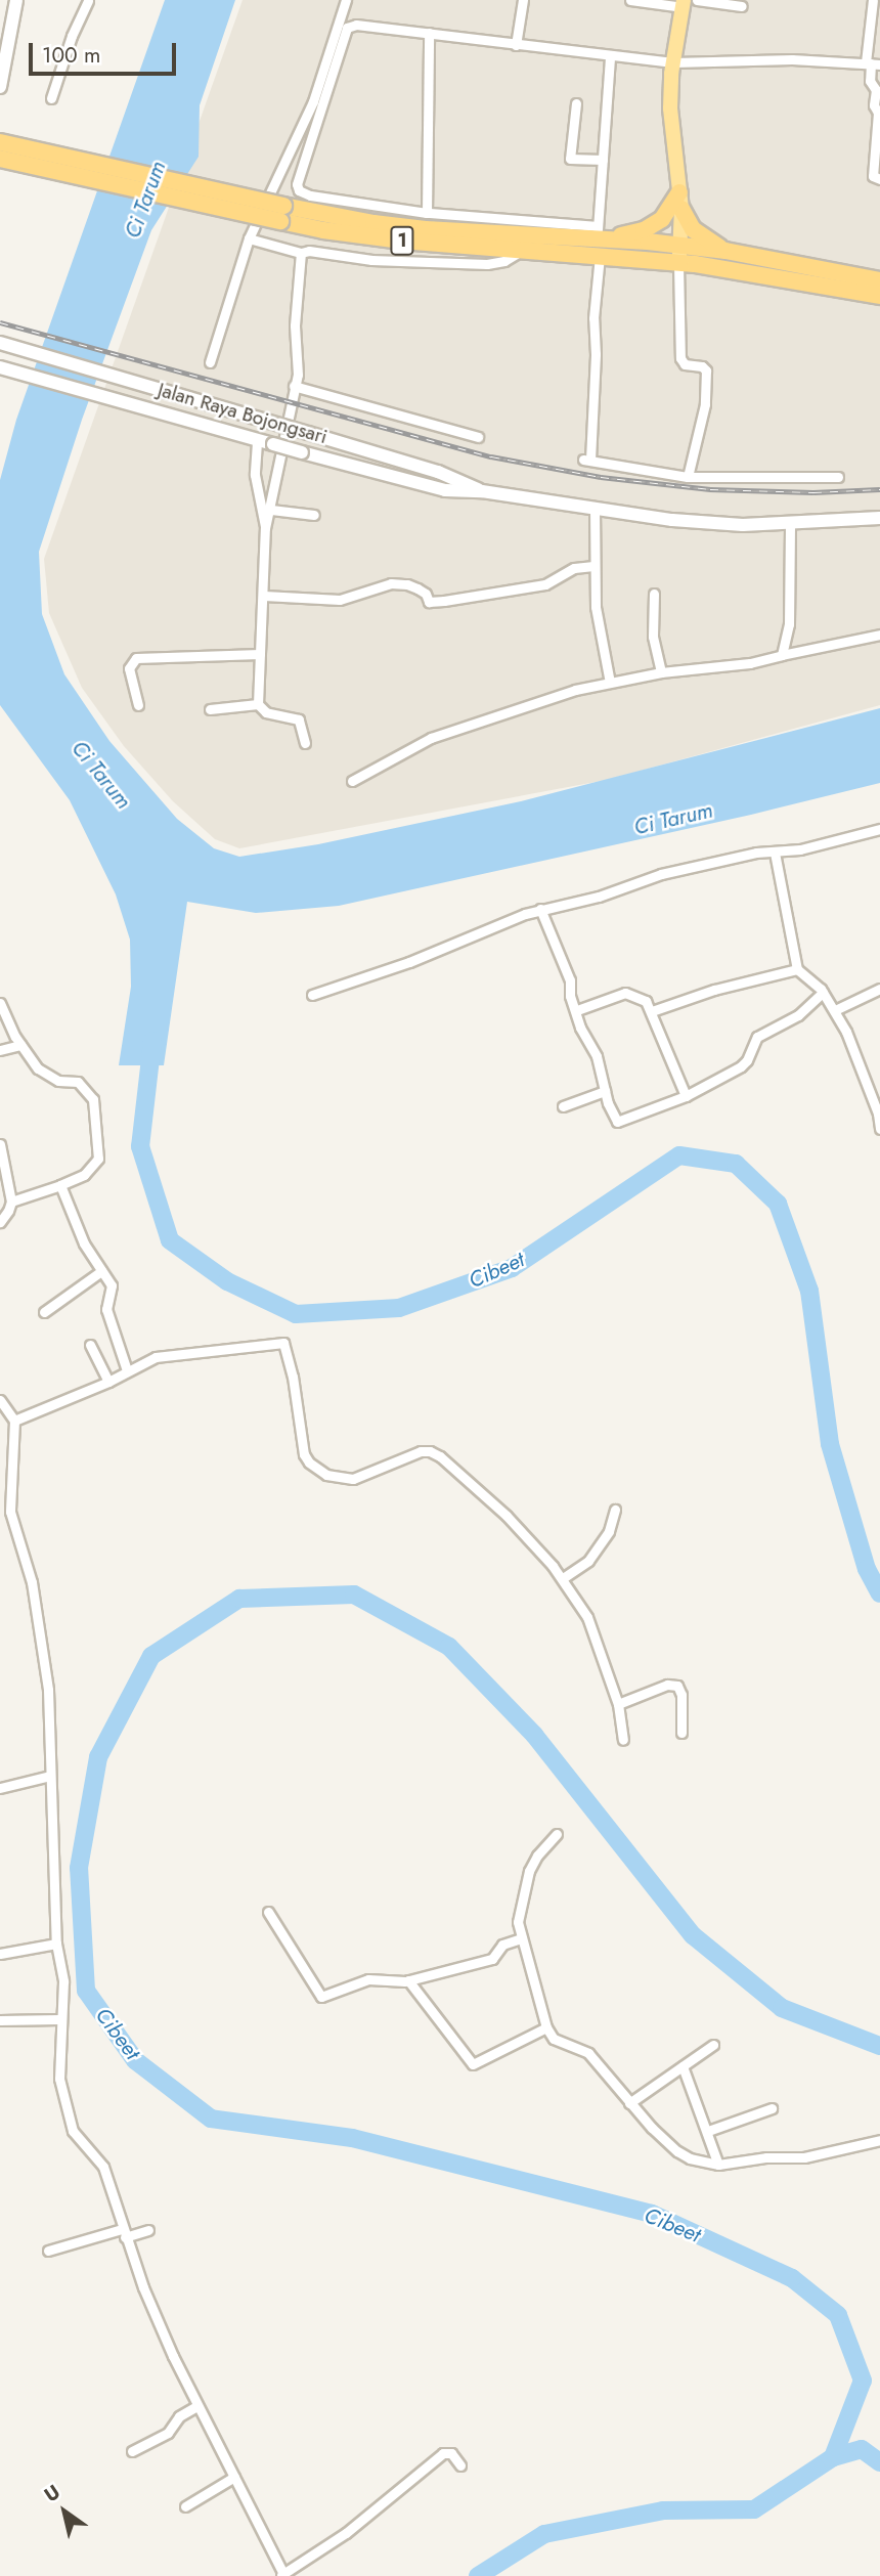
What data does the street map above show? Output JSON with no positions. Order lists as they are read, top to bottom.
{
  "streets": {
    "highway": ["1"],
    "street": ["Jalan Raya Bojongsari"]
  },
  "water": ["Ci Tarum", "Cibeet"],
  "scale_bar": "100 m",
  "north": "top left"
}
